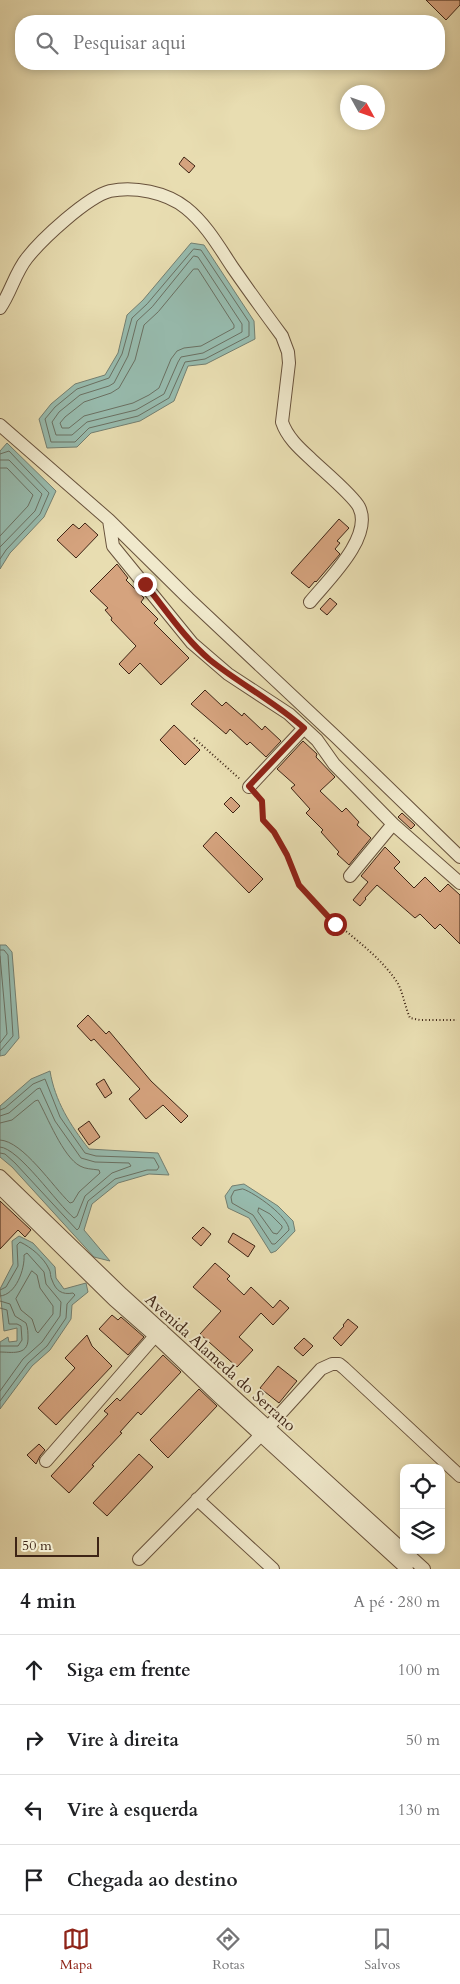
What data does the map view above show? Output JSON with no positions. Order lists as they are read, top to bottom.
{
  "streets": {
    "street": ["Avenida Alameda do Serrano"]
  },
  "scale_bar": "50 m",
  "north": "bottom right",
  "page": {
    "search": "Pesquisar aqui",
    "scale": "50 m",
    "heading": ["4 min", "A pé · 280 m"],
    "list": [
      ["Siga em frente", "100 m"],
      ["Vire à direita", "50 m"],
      ["Vire à esquerda", "130 m"],
      "Chegada ao destino"
    ],
    "nav": ["Mapa", "Rotas", "Salvos"]
  }
}
